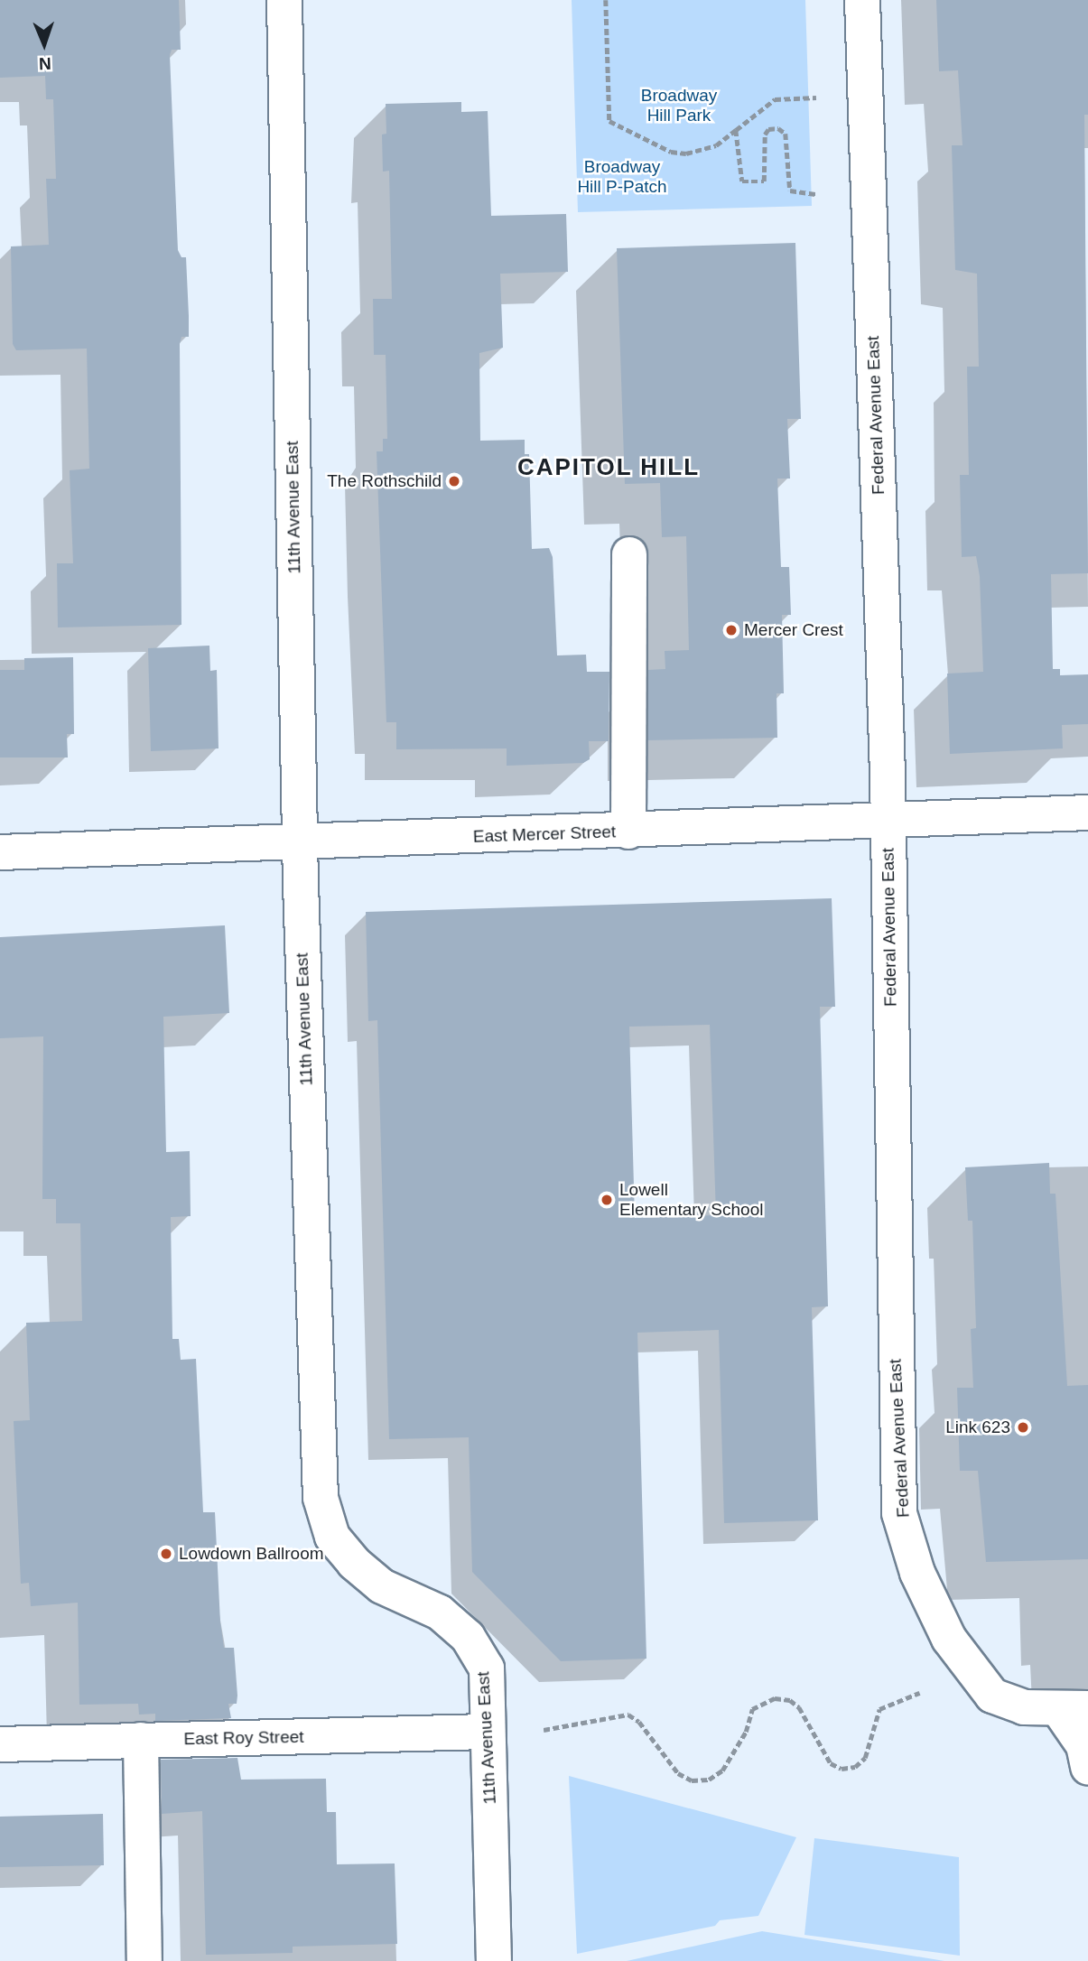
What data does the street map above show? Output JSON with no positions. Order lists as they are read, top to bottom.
{
  "streets": {
    "street": [
      "Federal Avenue East",
      "11th Avenue East",
      "East Mercer Street",
      "East Roy Street"
    ]
  },
  "crossings": [
    ["Federal Avenue East", "East Mercer Street"],
    ["11th Avenue East", "East Mercer Street"],
    ["11th Avenue East", "East Roy Street"]
  ],
  "districts": ["CAPITOL HILL"],
  "parks": ["Broadway Hill Park", "Broadway Hill P-Patch"],
  "places": [
    "The Rothschild",
    "Mercer Crest",
    "Lowell Elementary School",
    "Link 623",
    "Lowdown Ballroom"
  ],
  "north": "bottom"
}
